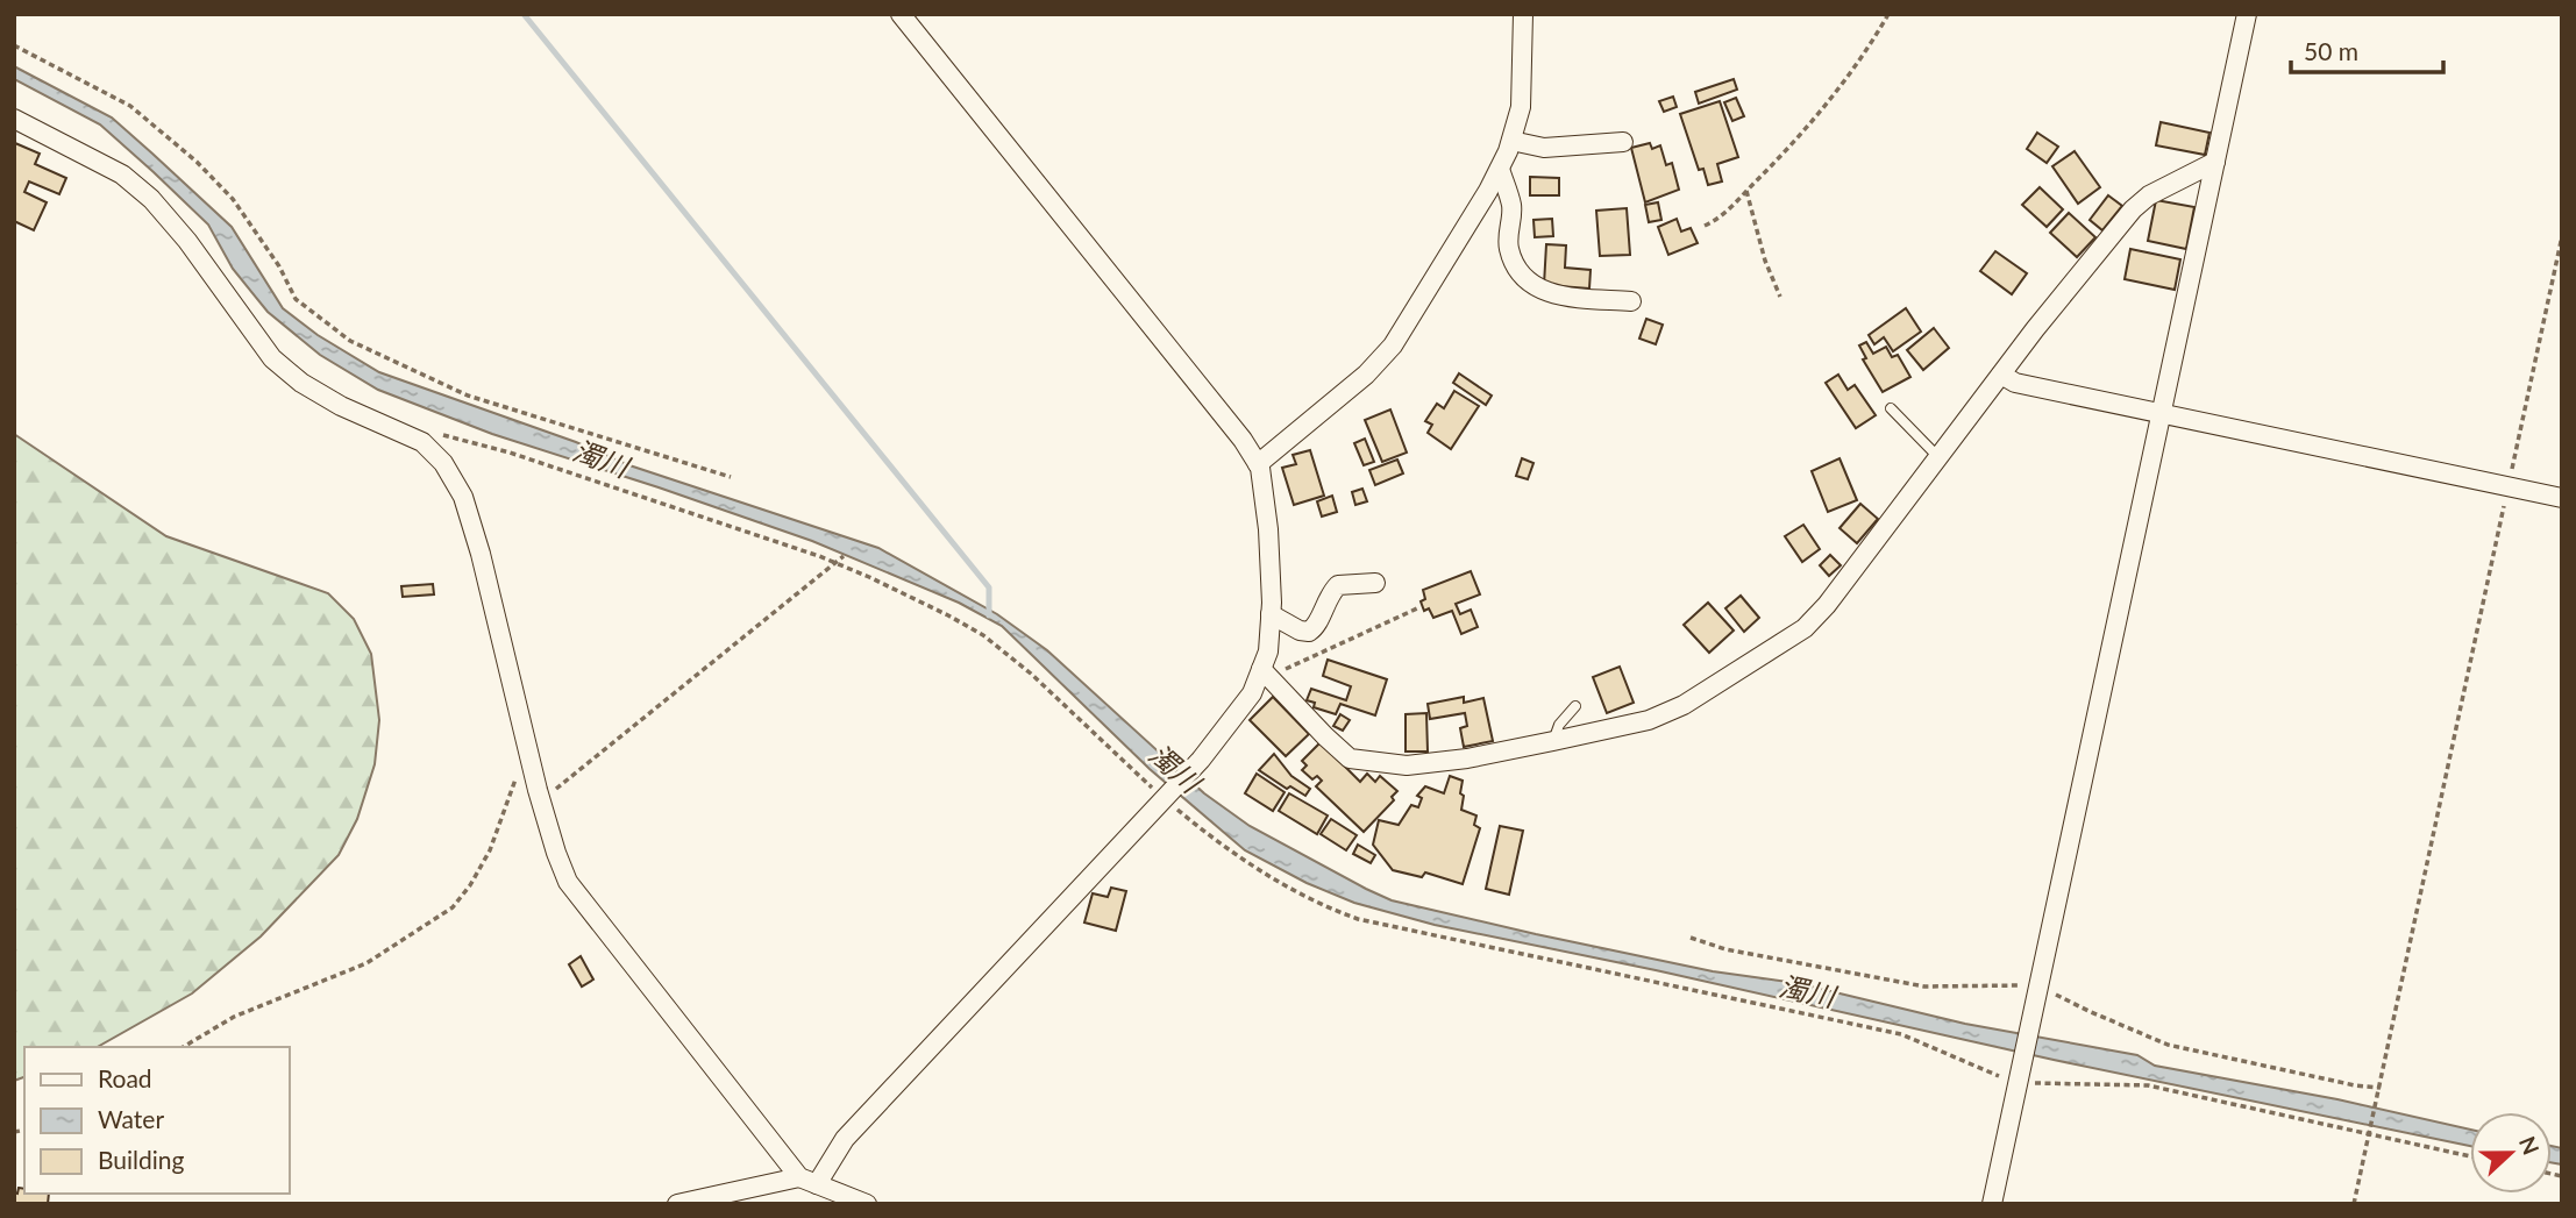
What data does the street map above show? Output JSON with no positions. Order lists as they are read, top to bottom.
{
  "water": ["濁川"],
  "legend": ["Road", "Water", "Building"],
  "scale_bar": "50 m",
  "north": "right"
}
